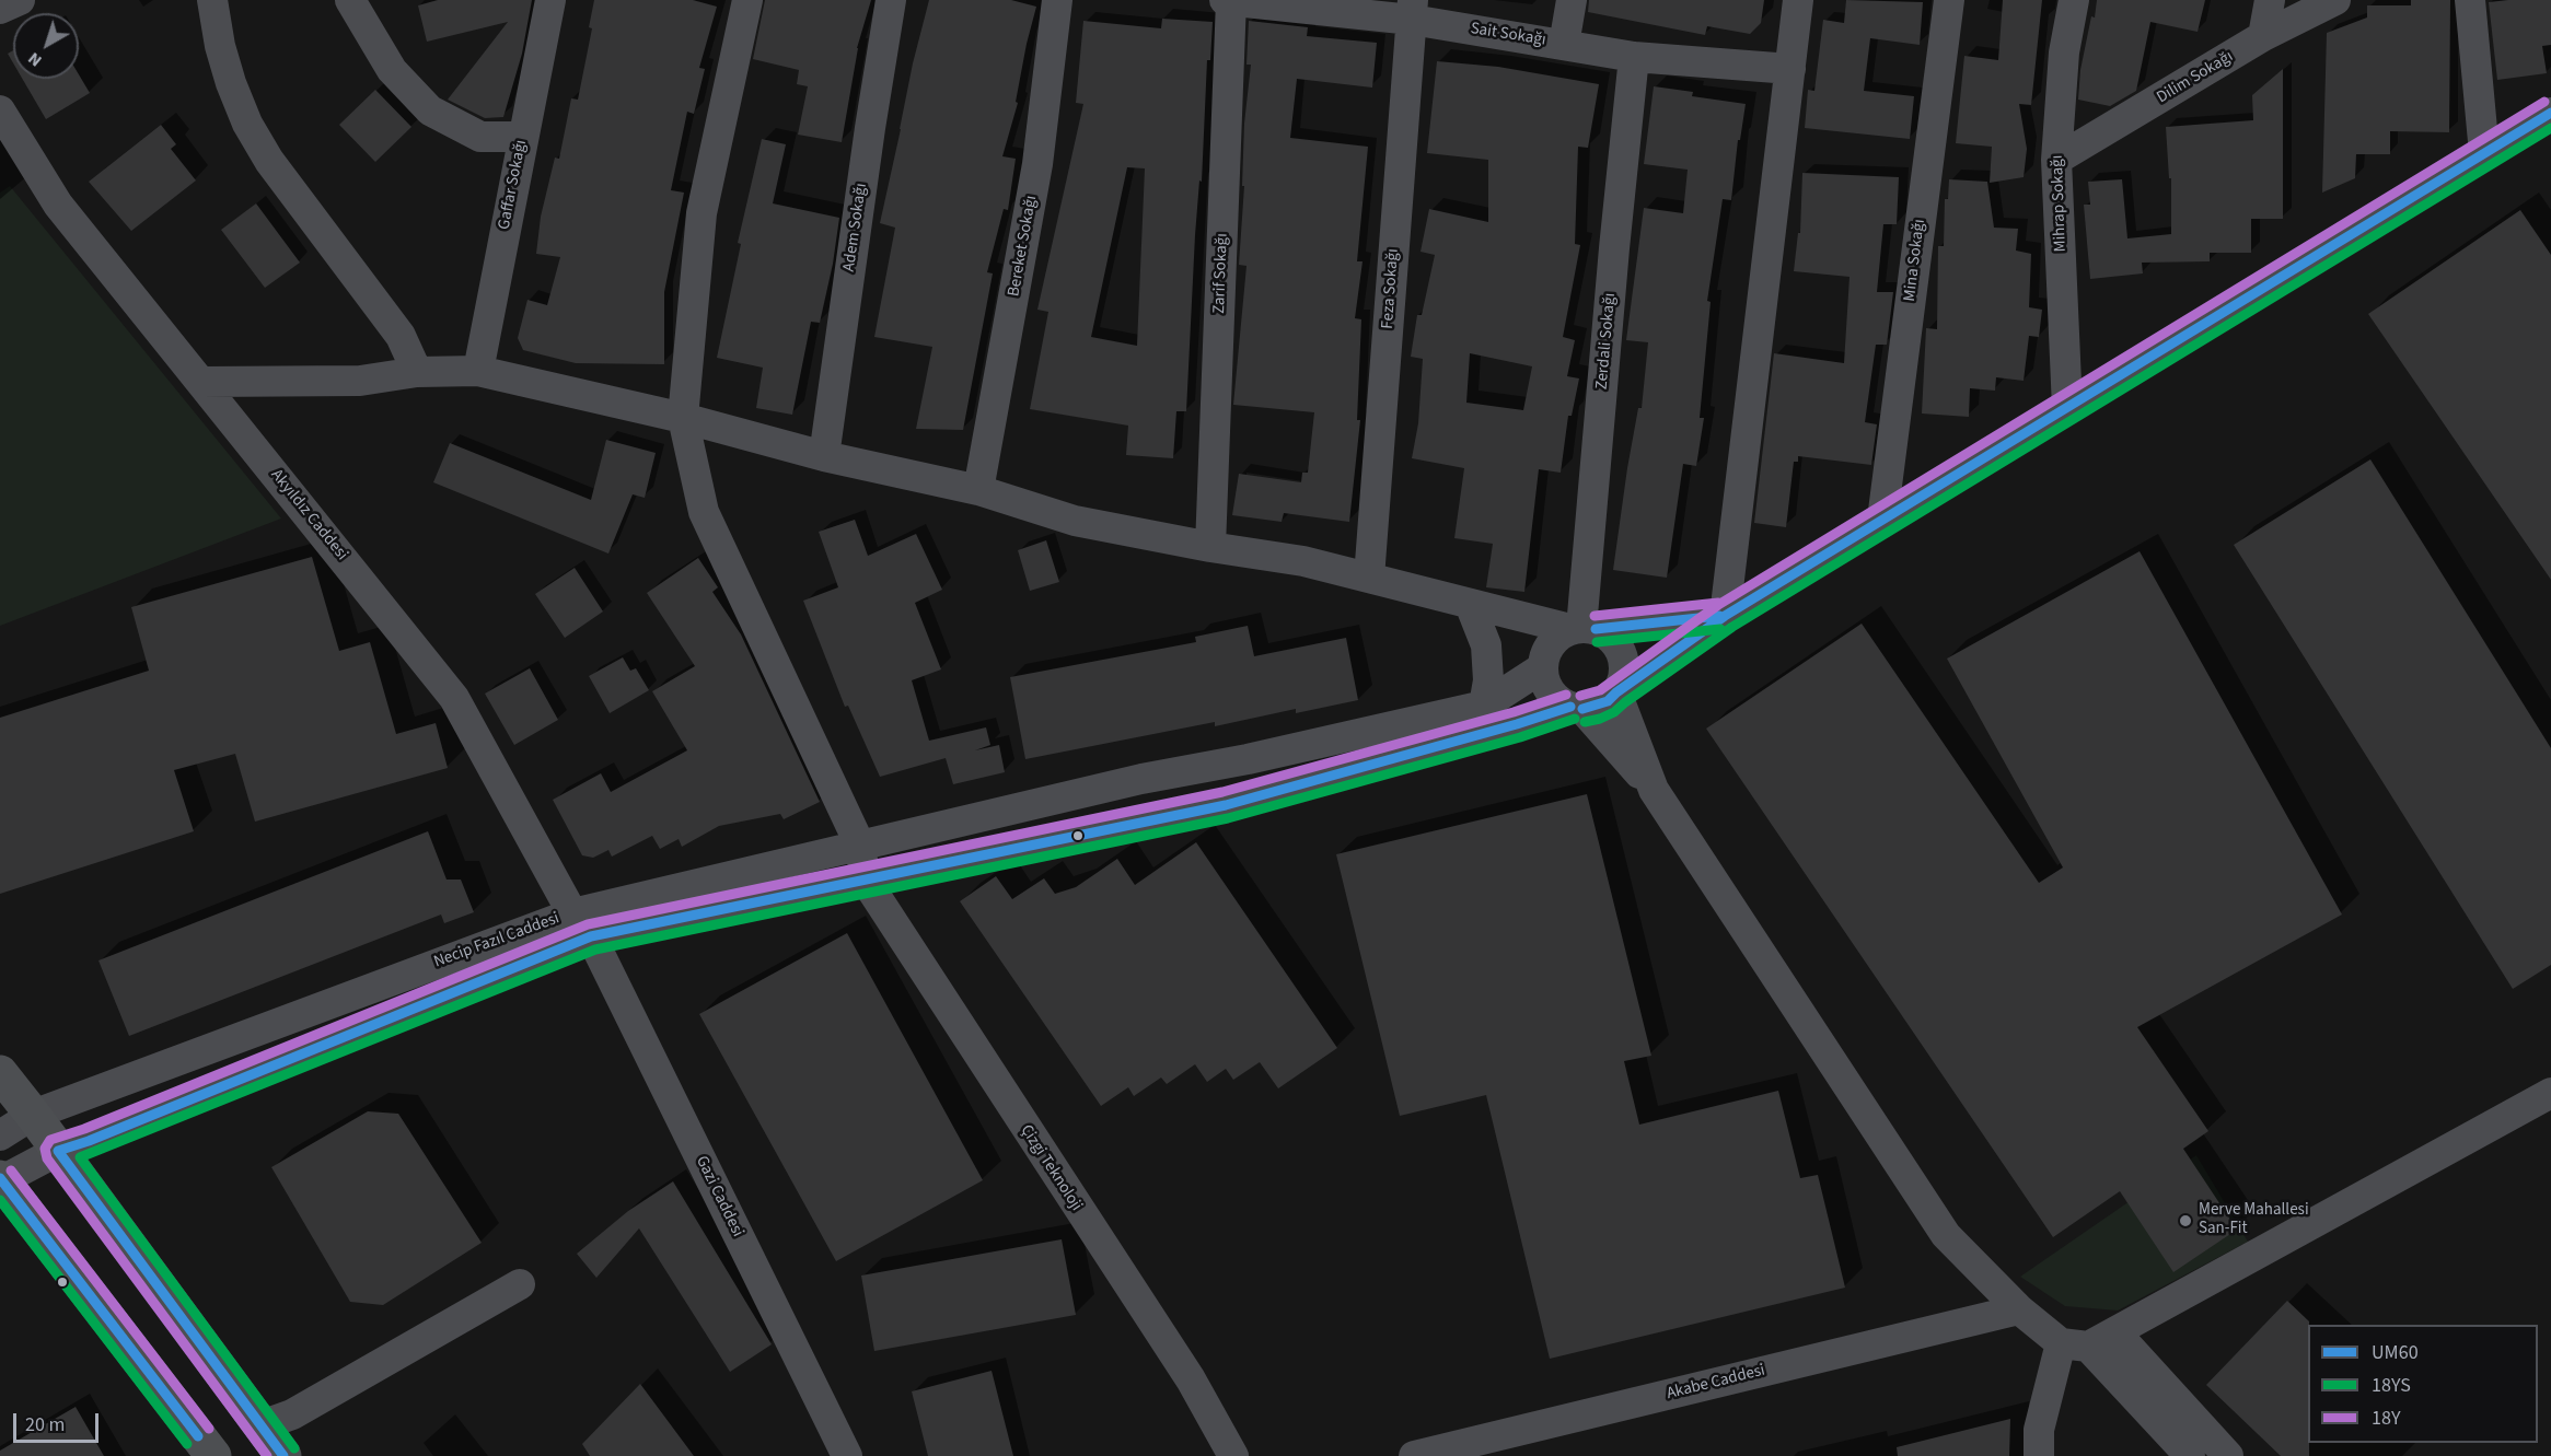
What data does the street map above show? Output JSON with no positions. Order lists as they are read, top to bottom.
{
  "streets": {
    "street": [
      "Sait Sokağı",
      "Dilim Sokağı",
      "Gaffar Sokağı",
      "Mihrap Sokağı",
      "Adem Sokağı",
      "Bereket Sokağı",
      "Mina Sokağı",
      "Zarif Sokağı",
      "Feza Sokağı",
      "Zerdali Sokağı",
      "Akyıldız Caddesi",
      "Necip Fazıl Caddesi",
      "Çizgi Teknoloji",
      "Gazi Caddesi",
      "Akabe Caddesi"
    ]
  },
  "crossings": [
    ["Sait Sokağı", "Zarif Sokağı"],
    ["Sait Sokağı", "Feza Sokağı"],
    ["Sait Sokağı", "Zerdali Sokağı"],
    ["Dilim Sokağı", "Mihrap Sokağı"],
    ["Zerdali Sokağı", "Necip Fazıl Caddesi"],
    ["Akyıldız Caddesi", "Necip Fazıl Caddesi"],
    ["Akyıldız Caddesi", "Gazi Caddesi"],
    ["Necip Fazıl Caddesi", "Çizgi Teknoloji"],
    ["Necip Fazıl Caddesi", "Gazi Caddesi"]
  ],
  "places": ["Merve Mahallesi San-Fit"],
  "lines": ["transit line 18Y", "transit line UM60", "transit line 18YS"],
  "legend": ["UM60", "18YS", "18Y"],
  "scale_bar": "20 m",
  "north": "bottom left"
}
